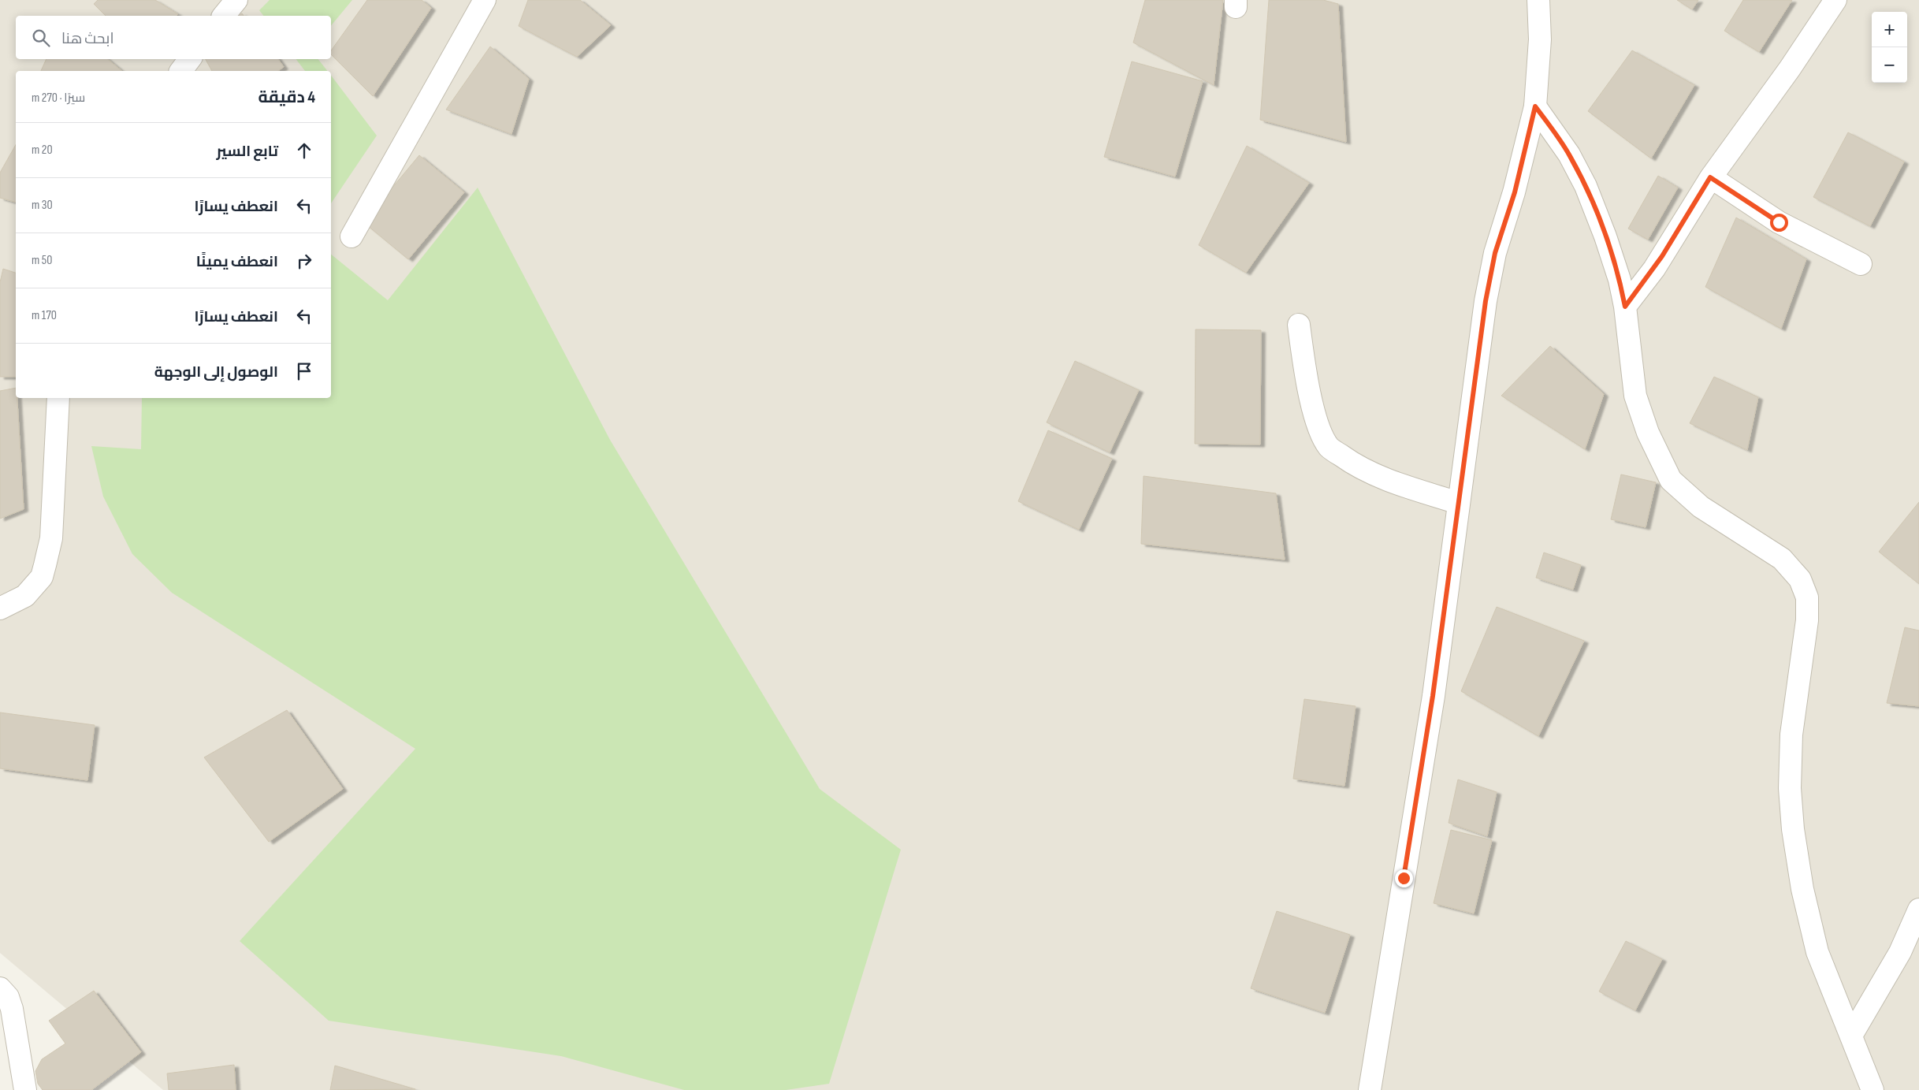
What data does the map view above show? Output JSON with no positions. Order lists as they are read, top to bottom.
{
  "page": {
    "map_buttons": ["+", "−"],
    "search": "ابحث هنا",
    "heading": ["4 دقيقة", "سيرًا · 270 m"],
    "list": [
      ["تابع السير", "20 m"],
      ["انعطف يسارًا", "30 m"],
      ["انعطف يمينًا", "50 m"],
      ["انعطف يسارًا", "170 m"],
      "الوصول إلى الوجهة"
    ]
  }
}
